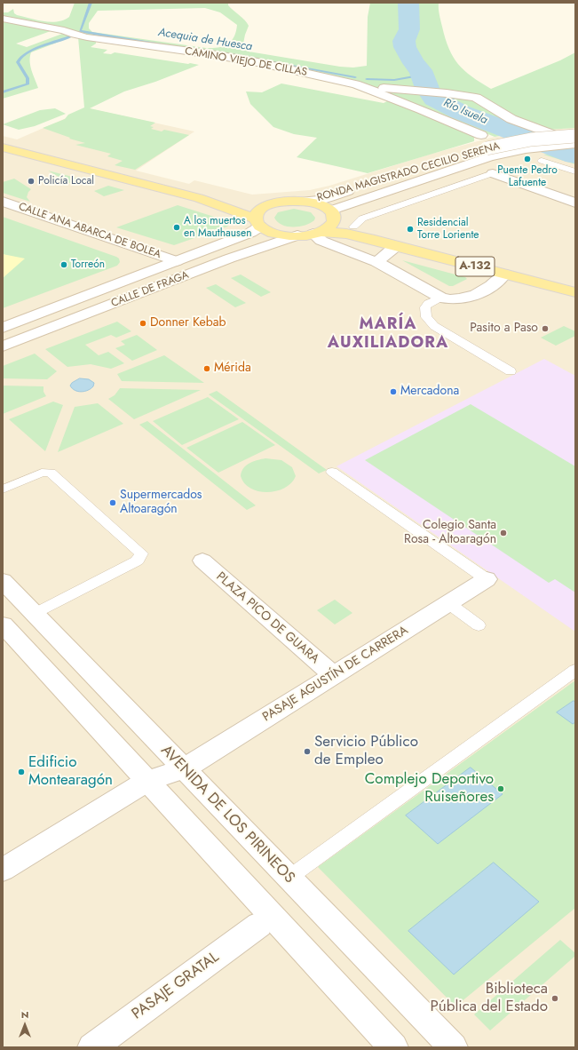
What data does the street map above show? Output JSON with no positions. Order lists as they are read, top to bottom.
{
  "streets": {
    "main road": ["A-132"],
    "street": [
      "CAMINO VIEJO DE CILLAS",
      "RONDA MAGISTRADO CECILIO SERENA",
      "CALLE ANA ABARCA DE BOLEA",
      "CALLE DE FRAGA",
      "PLAZA PICO DE GUARA",
      "PASAJE AGUSTÍN DE CARRERA",
      "AVENIDA DE LOS PIRINEOS",
      "PASAJE GRATAL"
    ]
  },
  "crossings": [
    ["RONDA MAGISTRADO CECILIO SERENA", "A-132"],
    ["CALLE ANA ABARCA DE BOLEA", "CALLE DE FRAGA"],
    ["A-132", "CALLE DE FRAGA"],
    ["PLAZA PICO DE GUARA", "PASAJE AGUSTÍN DE CARRERA"],
    ["PASAJE AGUSTÍN DE CARRERA", "AVENIDA DE LOS PIRINEOS"]
  ],
  "districts": ["MARÍA AUXILIADORA"],
  "water": ["Acequia de Huesca", "Río Isuela"],
  "places": [
    "Puente Pedro Lafuente",
    "Policía Local",
    "A los muertos en Mauthausen",
    "Residencial Torre Loriente",
    "Torreón",
    "Donner Kebab",
    "Pasito a Paso",
    "Mérida",
    "Mercadona",
    "Supermercados Altoaragón",
    "Colegio Santa Rosa - Altoaragón",
    "Servicio Público de Empleo",
    "Edificio Montearagón",
    "Complejo Deportivo Ruiseñores",
    "Biblioteca Pública del Estado"
  ],
  "north": "top"
}
